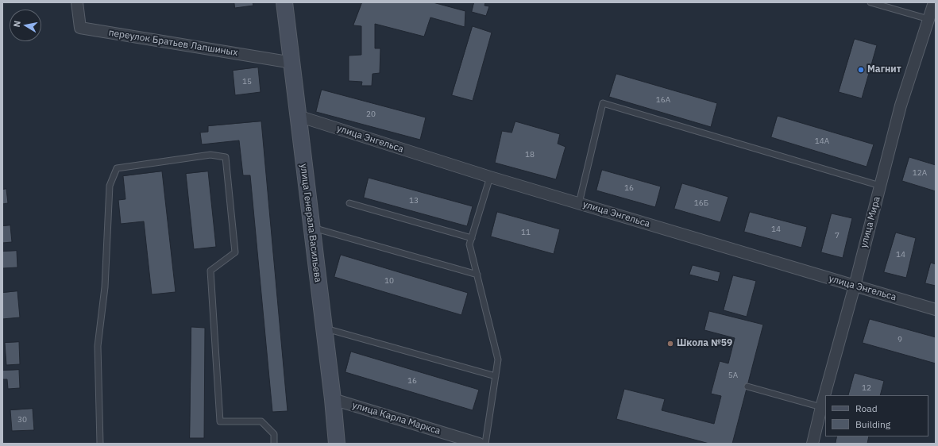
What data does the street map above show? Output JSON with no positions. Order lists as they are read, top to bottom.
{
  "streets": {
    "main road": ["улица Генерала Васильева"],
    "street": [
      "переулок Братьев Лапшиных",
      "улица Энгельса",
      "улица Мира",
      "улица Карла Маркса"
    ]
  },
  "crossings": [
    ["переулок Братьев Лапшиных", "улица Генерала Васильева"],
    ["улица Энгельса", "улица Мира"],
    ["улица Энгельса", "улица Генерала Васильева"],
    ["улица Генерала Васильева", "улица Карла Маркса"]
  ],
  "places": ["Магнит", "Школа №59"],
  "house_numbers": [
    "15",
    "16А",
    "20",
    "14А",
    "18",
    "12А",
    "16",
    "13",
    "16Б",
    "14",
    "11",
    "7",
    "14",
    "10",
    "9",
    "5А",
    "16",
    "12",
    "30"
  ],
  "legend": ["Road", "Building"],
  "north": "left"
}
